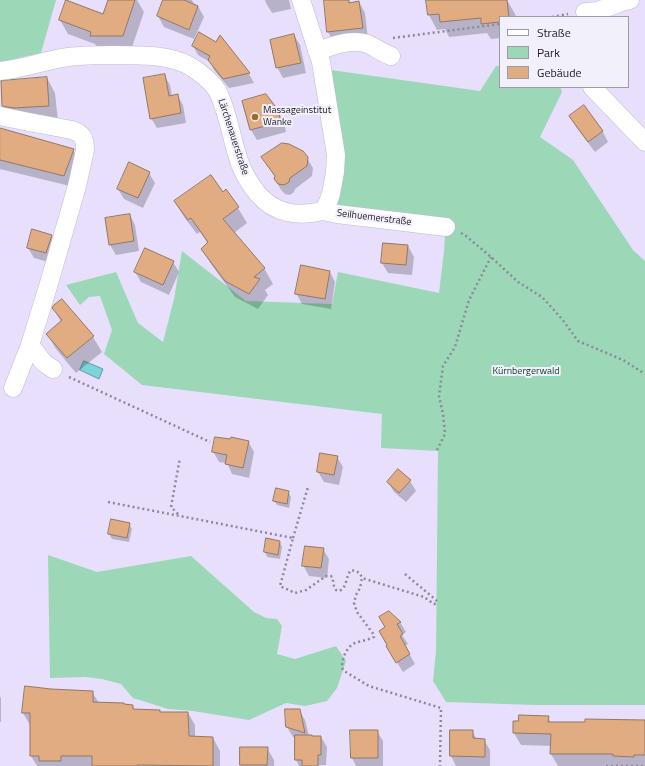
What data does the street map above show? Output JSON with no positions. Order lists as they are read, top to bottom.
{
  "streets": {
    "street": ["Lärchenauerstraße", "Seilhuemerstraße"]
  },
  "crossings": [
    ["Lärchenauerstraße", "Seilhuemerstraße"]
  ],
  "parks": ["Kürnbergerwald"],
  "places": ["Massageinstitut Wanke"],
  "legend": ["Straße", "Park", "Gebäude"]
}
